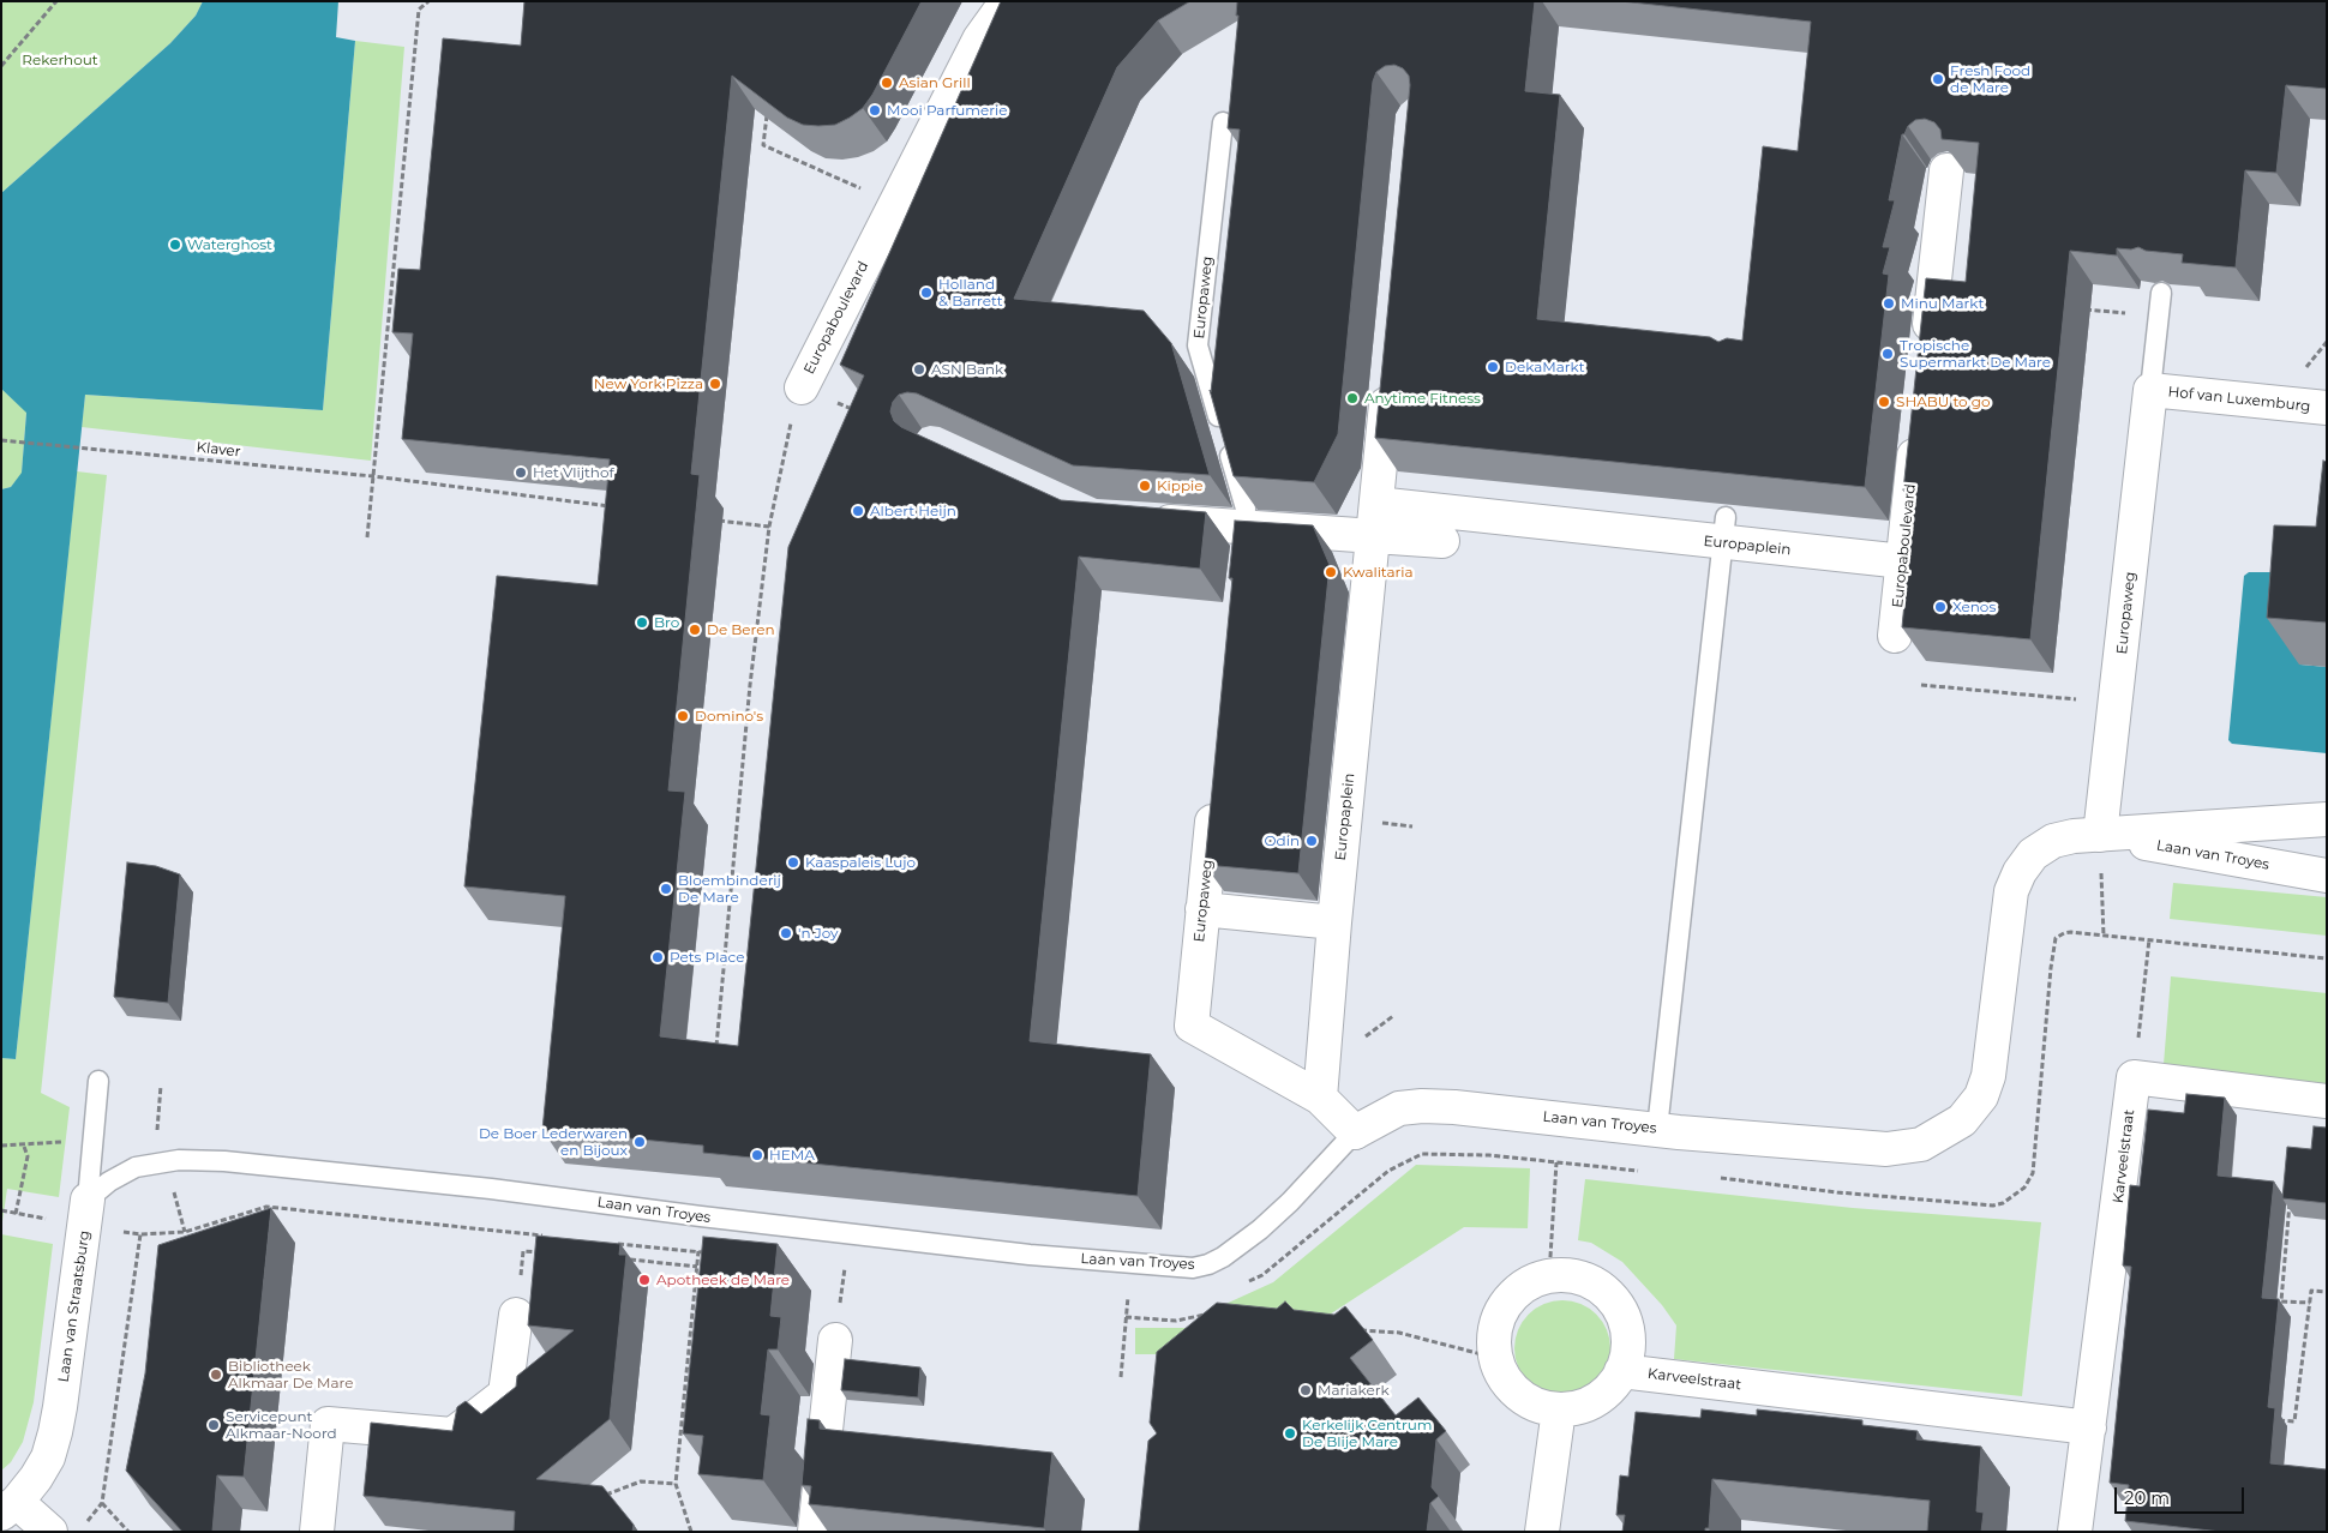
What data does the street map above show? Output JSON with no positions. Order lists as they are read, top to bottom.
{
  "streets": {
    "street": [
      "Europaweg",
      "Europaboulevard",
      "Hof van Luxemburg",
      "Europaplein",
      "Laan van Troyes",
      "Karveelstraat",
      "Laan van Straatsburg"
    ],
    "path": ["Klaver"]
  },
  "crossings": [
    ["Europaweg", "Hof van Luxemburg"],
    ["Europaweg", "Europaplein"],
    ["Europaweg", "Laan van Troyes"],
    ["Europaboulevard", "Europaplein"],
    ["Laan van Troyes", "Laan van Straatsburg"]
  ],
  "parks": ["Rekerhout"],
  "places": [
    "Fresh Food de Mare",
    "Asian Grill",
    "Mooi Parfumerie",
    "Waterghost",
    "Holland & Barrett",
    "Minu Markt",
    "Tropische Supermarkt De Mare",
    "DekaMarkt",
    "ASN Bank",
    "New York Pizza",
    "Anytime Fitness",
    "SHABU to go",
    "Het Vlijthof",
    "Kippie",
    "Albert Heijn",
    "Kwalitaria",
    "Xenos",
    "Bro",
    "De Beren",
    "Domino's",
    "Odin",
    "Kaaspaleis Lujo",
    "Bloembinderij De Mare",
    "'n Joy",
    "Pets Place",
    "De Boer Lederwaren en Bijoux",
    "HEMA",
    "Apotheek de Mare",
    "Bibliotheek Alkmaar De Mare",
    "Mariakerk",
    "Servicepunt Alkmaar-Noord",
    "Kerkelijk Centrum De Blije Mare"
  ],
  "scale_bar": "20 m"
}
